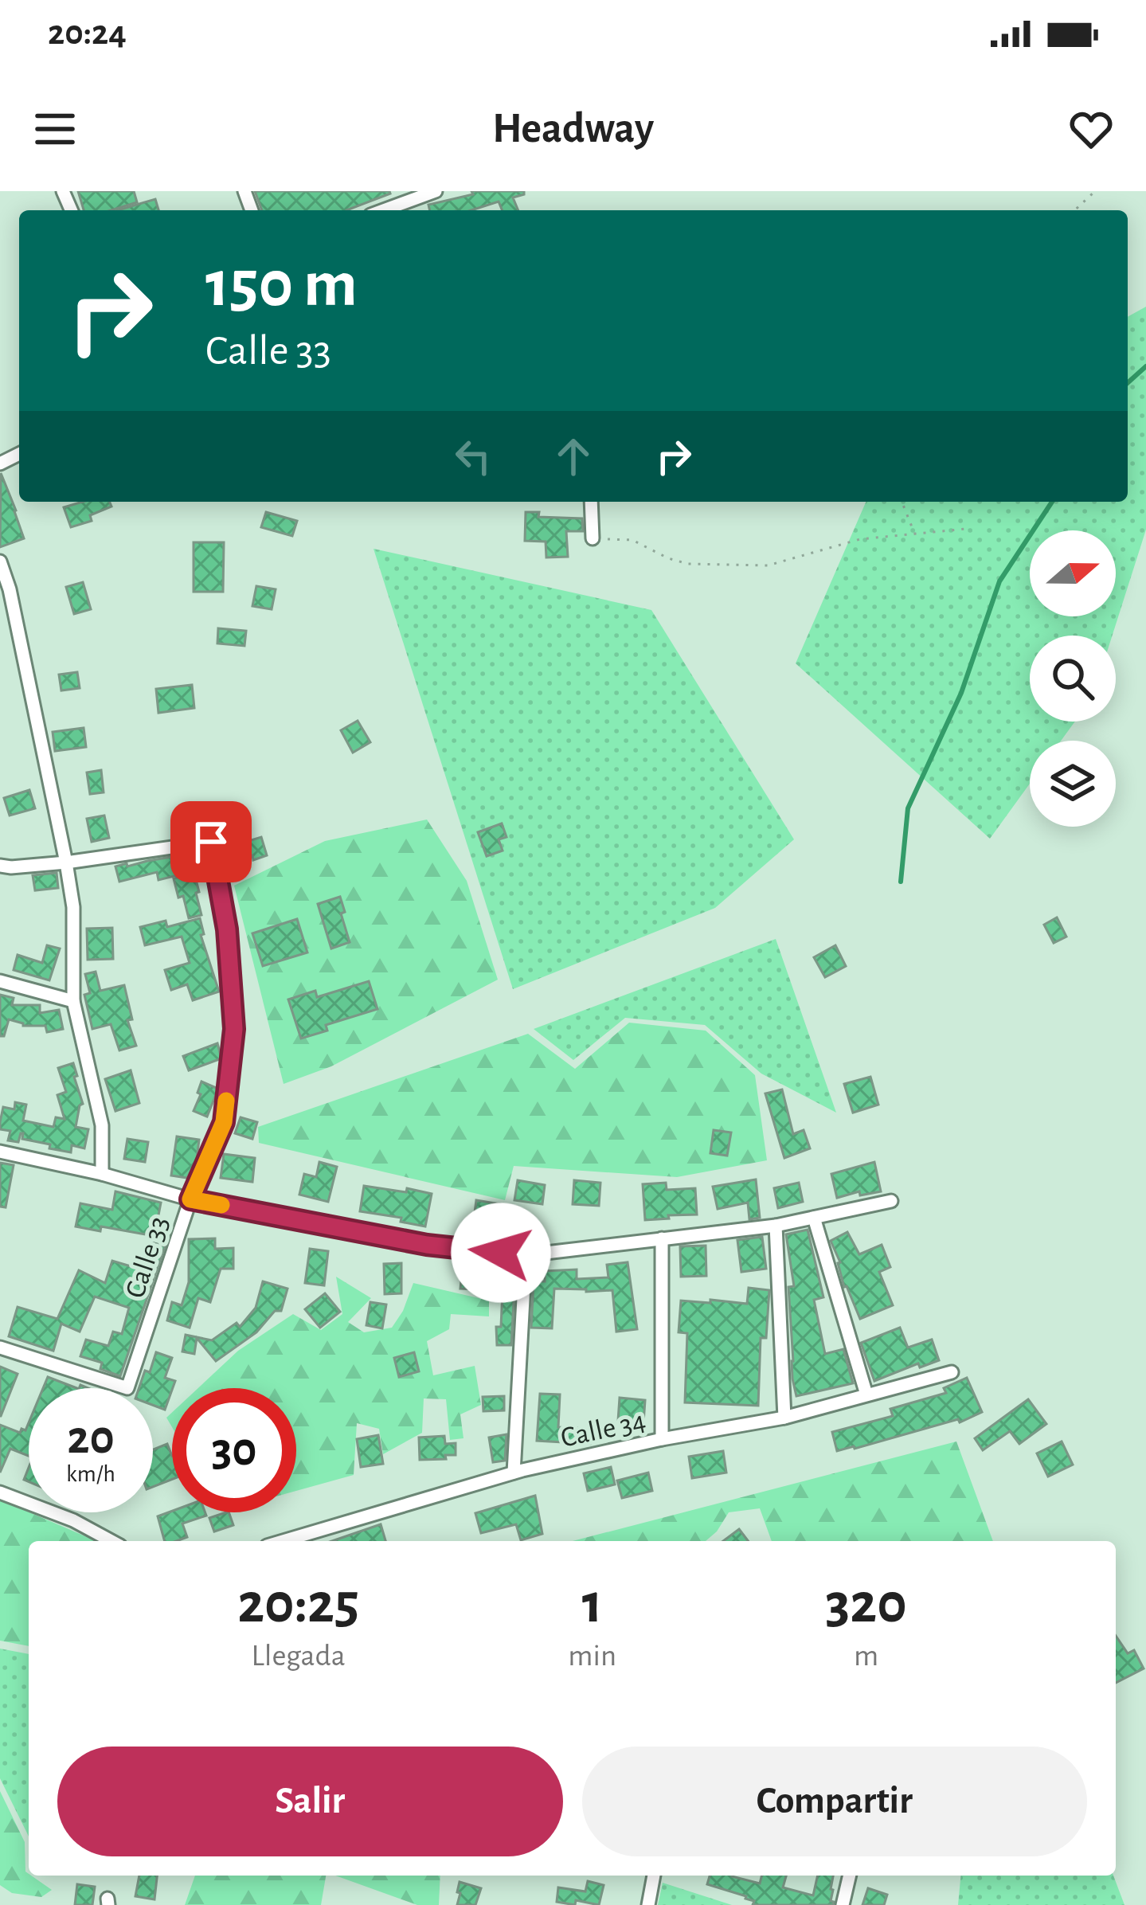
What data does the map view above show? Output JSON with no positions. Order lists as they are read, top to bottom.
{
  "streets": {
    "street": ["Calle 33", "Calle 34"]
  },
  "north": "right",
  "page": {
    "status": "20:24",
    "header": "Headway",
    "turn": ["150 m", "Calle 33"],
    "speed": "20 km/h",
    "limit": "30",
    "eta": [
      "20:25",
      "Llegada",
      "1",
      "min",
      "320",
      "m"
    ],
    "buttons": ["Salir", "Compartir"]
  }
}
